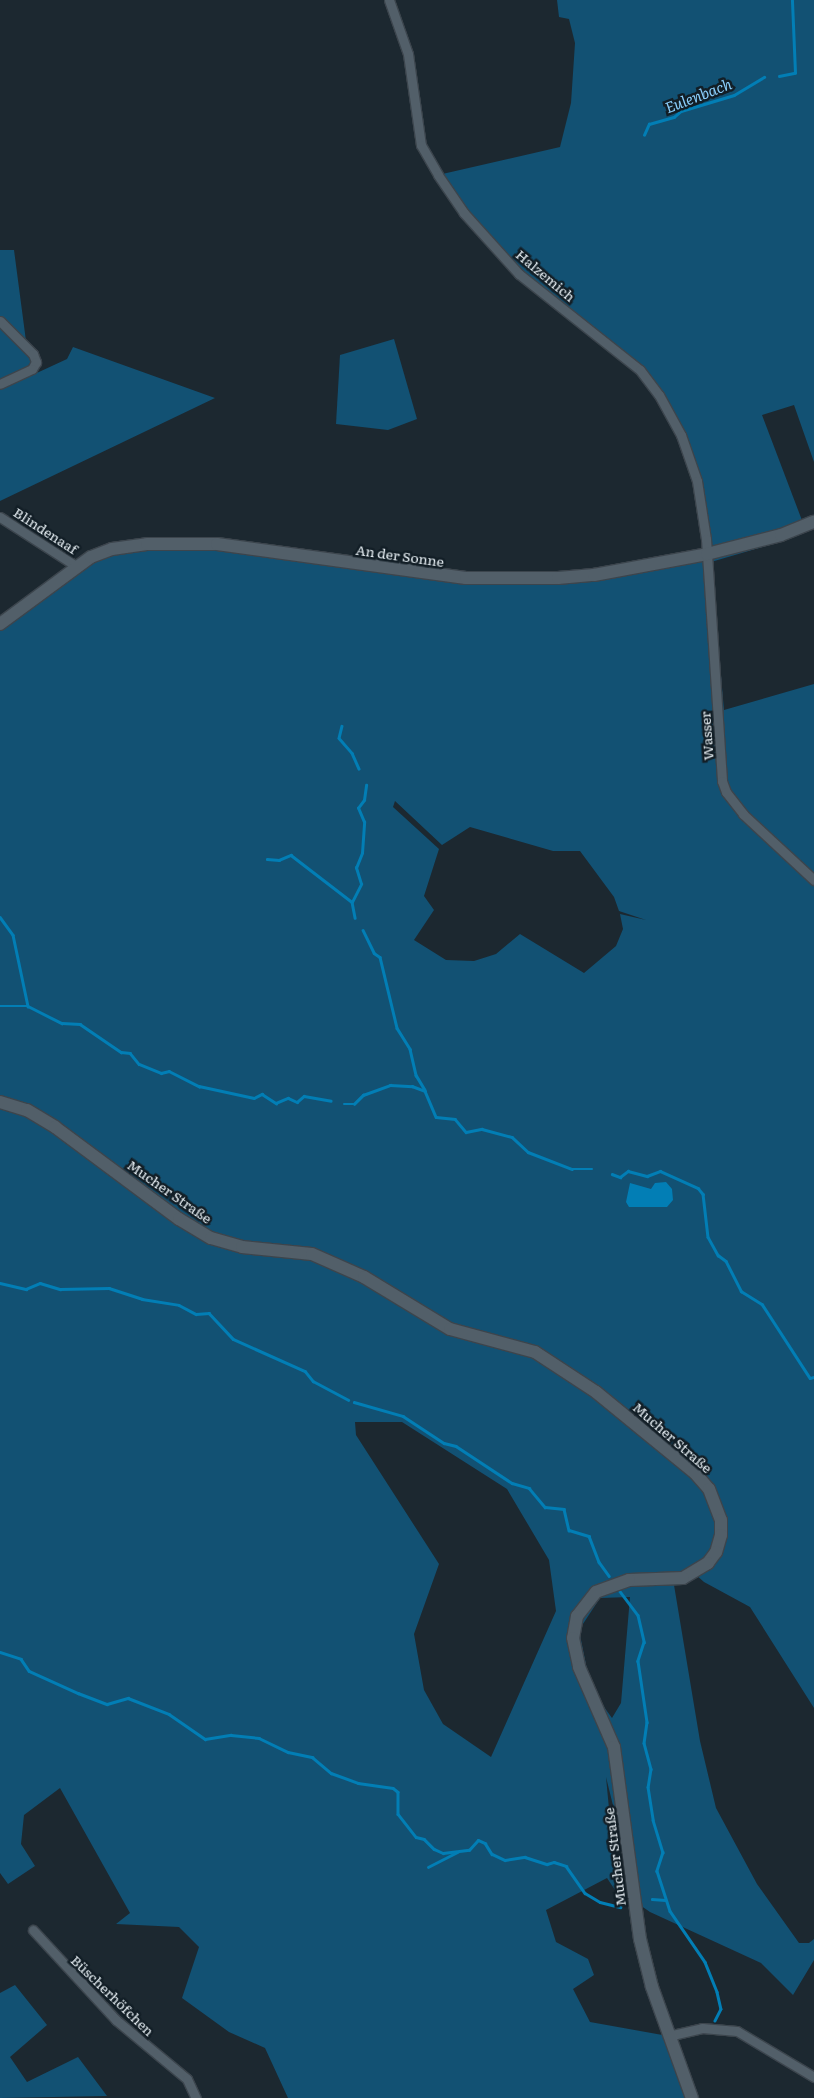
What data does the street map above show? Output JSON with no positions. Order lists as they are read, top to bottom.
{
  "streets": {
    "main road": ["An der Sonne", "Mucher Straße"],
    "street": [
      "Halzemich",
      "Blindenaaf",
      "Wasser",
      "Büscherhöfchen"
    ]
  },
  "crossings": [
    ["Halzemich", "An der Sonne"],
    ["Halzemich", "Wasser"],
    ["Blindenaaf", "An der Sonne"],
    ["An der Sonne", "Wasser"]
  ],
  "water": ["Eulenbach"]
}
